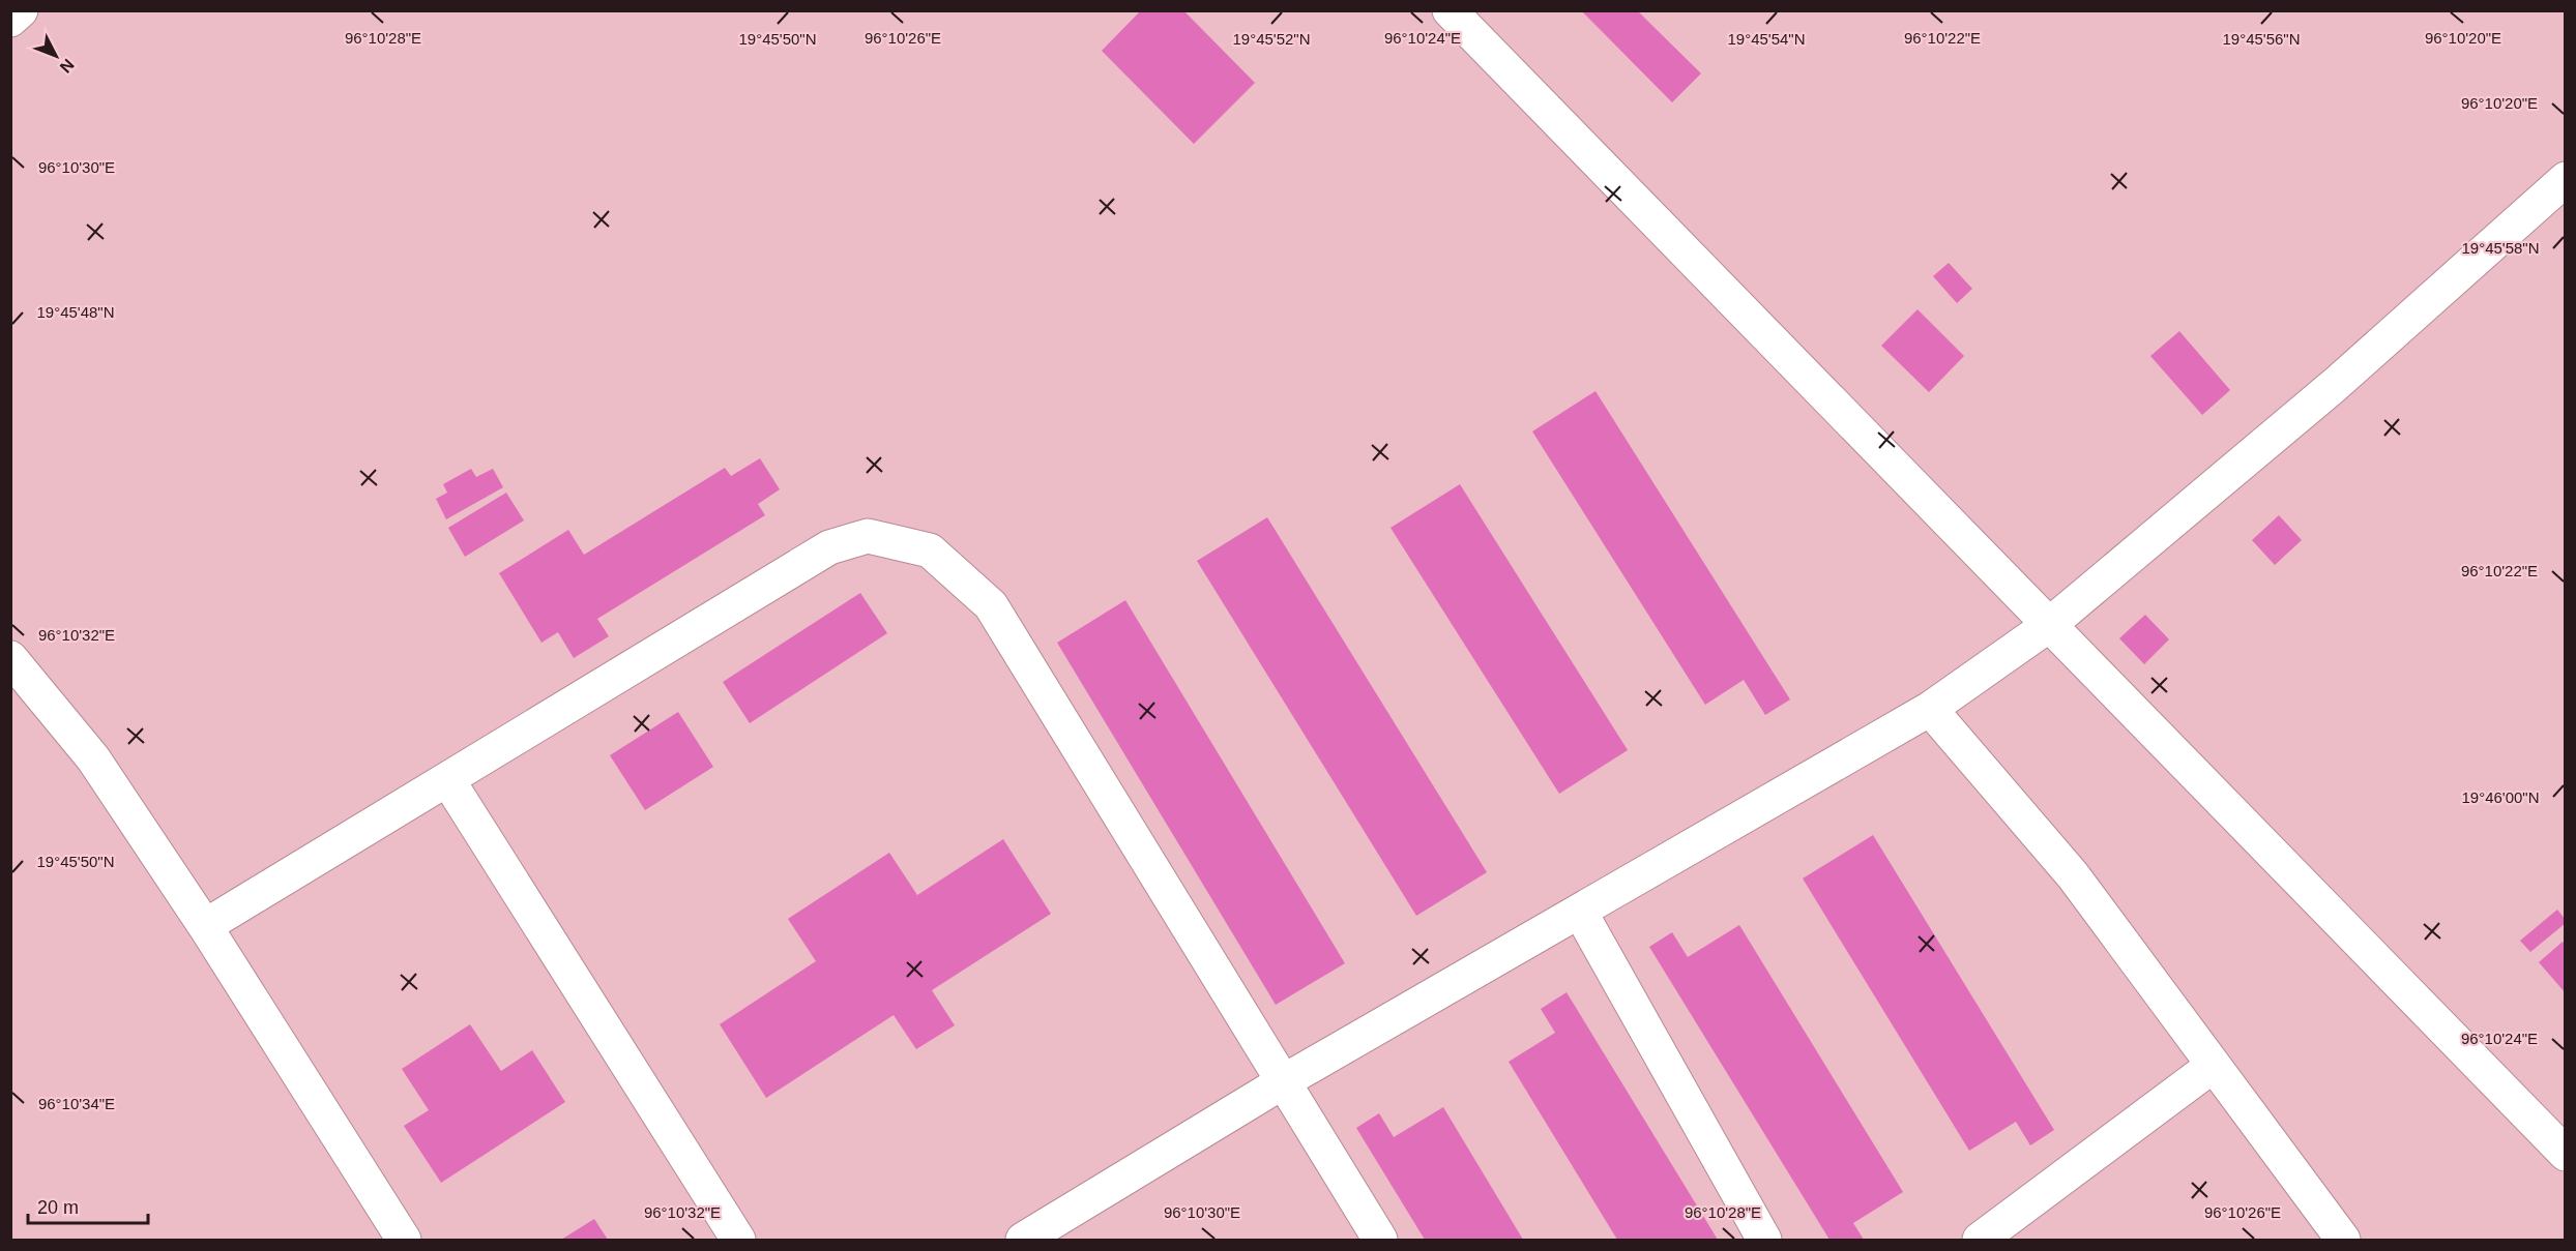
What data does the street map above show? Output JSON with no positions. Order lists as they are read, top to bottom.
{
  "scale_bar": "20 m",
  "north": "bottom right",
  "coordinates": [
    "96°10'20\"E",
    "96°10'28\"E",
    "96°10'22\"E",
    "96°10'26\"E",
    "96°10'24\"E",
    "19°45'50\"N",
    "19°45'52\"N",
    "19°45'54\"N",
    "19°45'56\"N",
    "96°10'30\"E",
    "19°45'58\"N",
    "19°45'48\"N",
    "96°10'32\"E",
    "19°46'00\"N",
    "96°10'34\"E"
  ]
}
